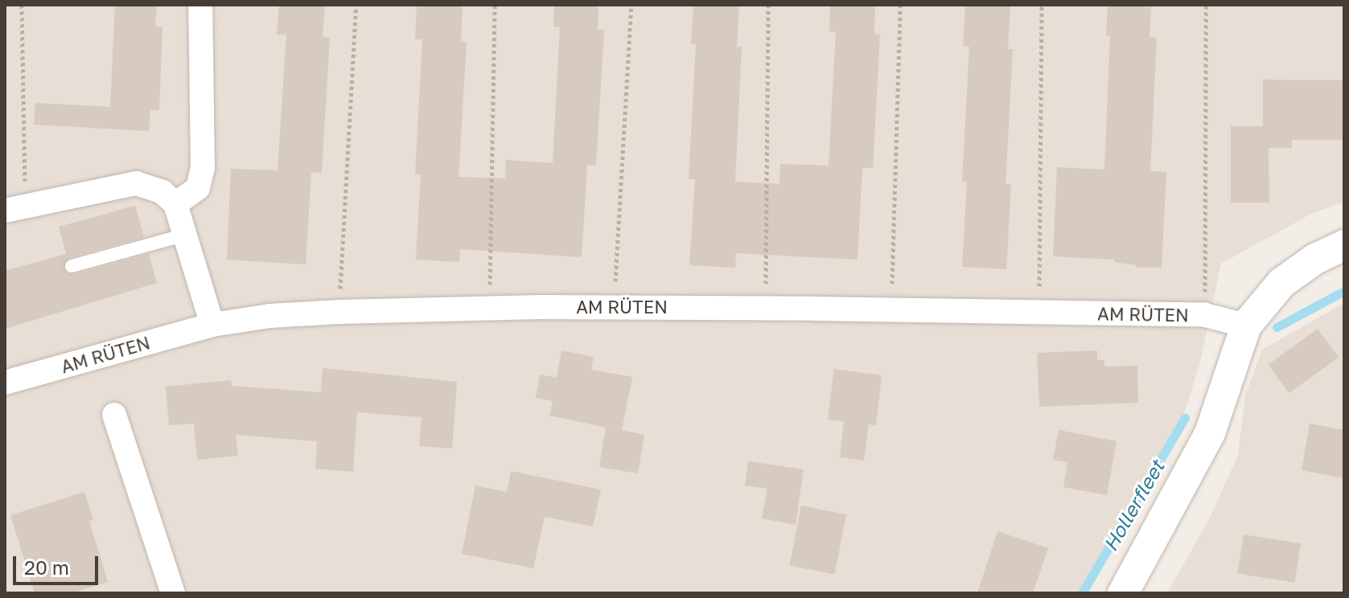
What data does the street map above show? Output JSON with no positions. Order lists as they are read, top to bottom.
{
  "streets": {
    "street": ["AM RÜTEN"]
  },
  "water": ["Hollerfleet"],
  "scale_bar": "20 m"
}
